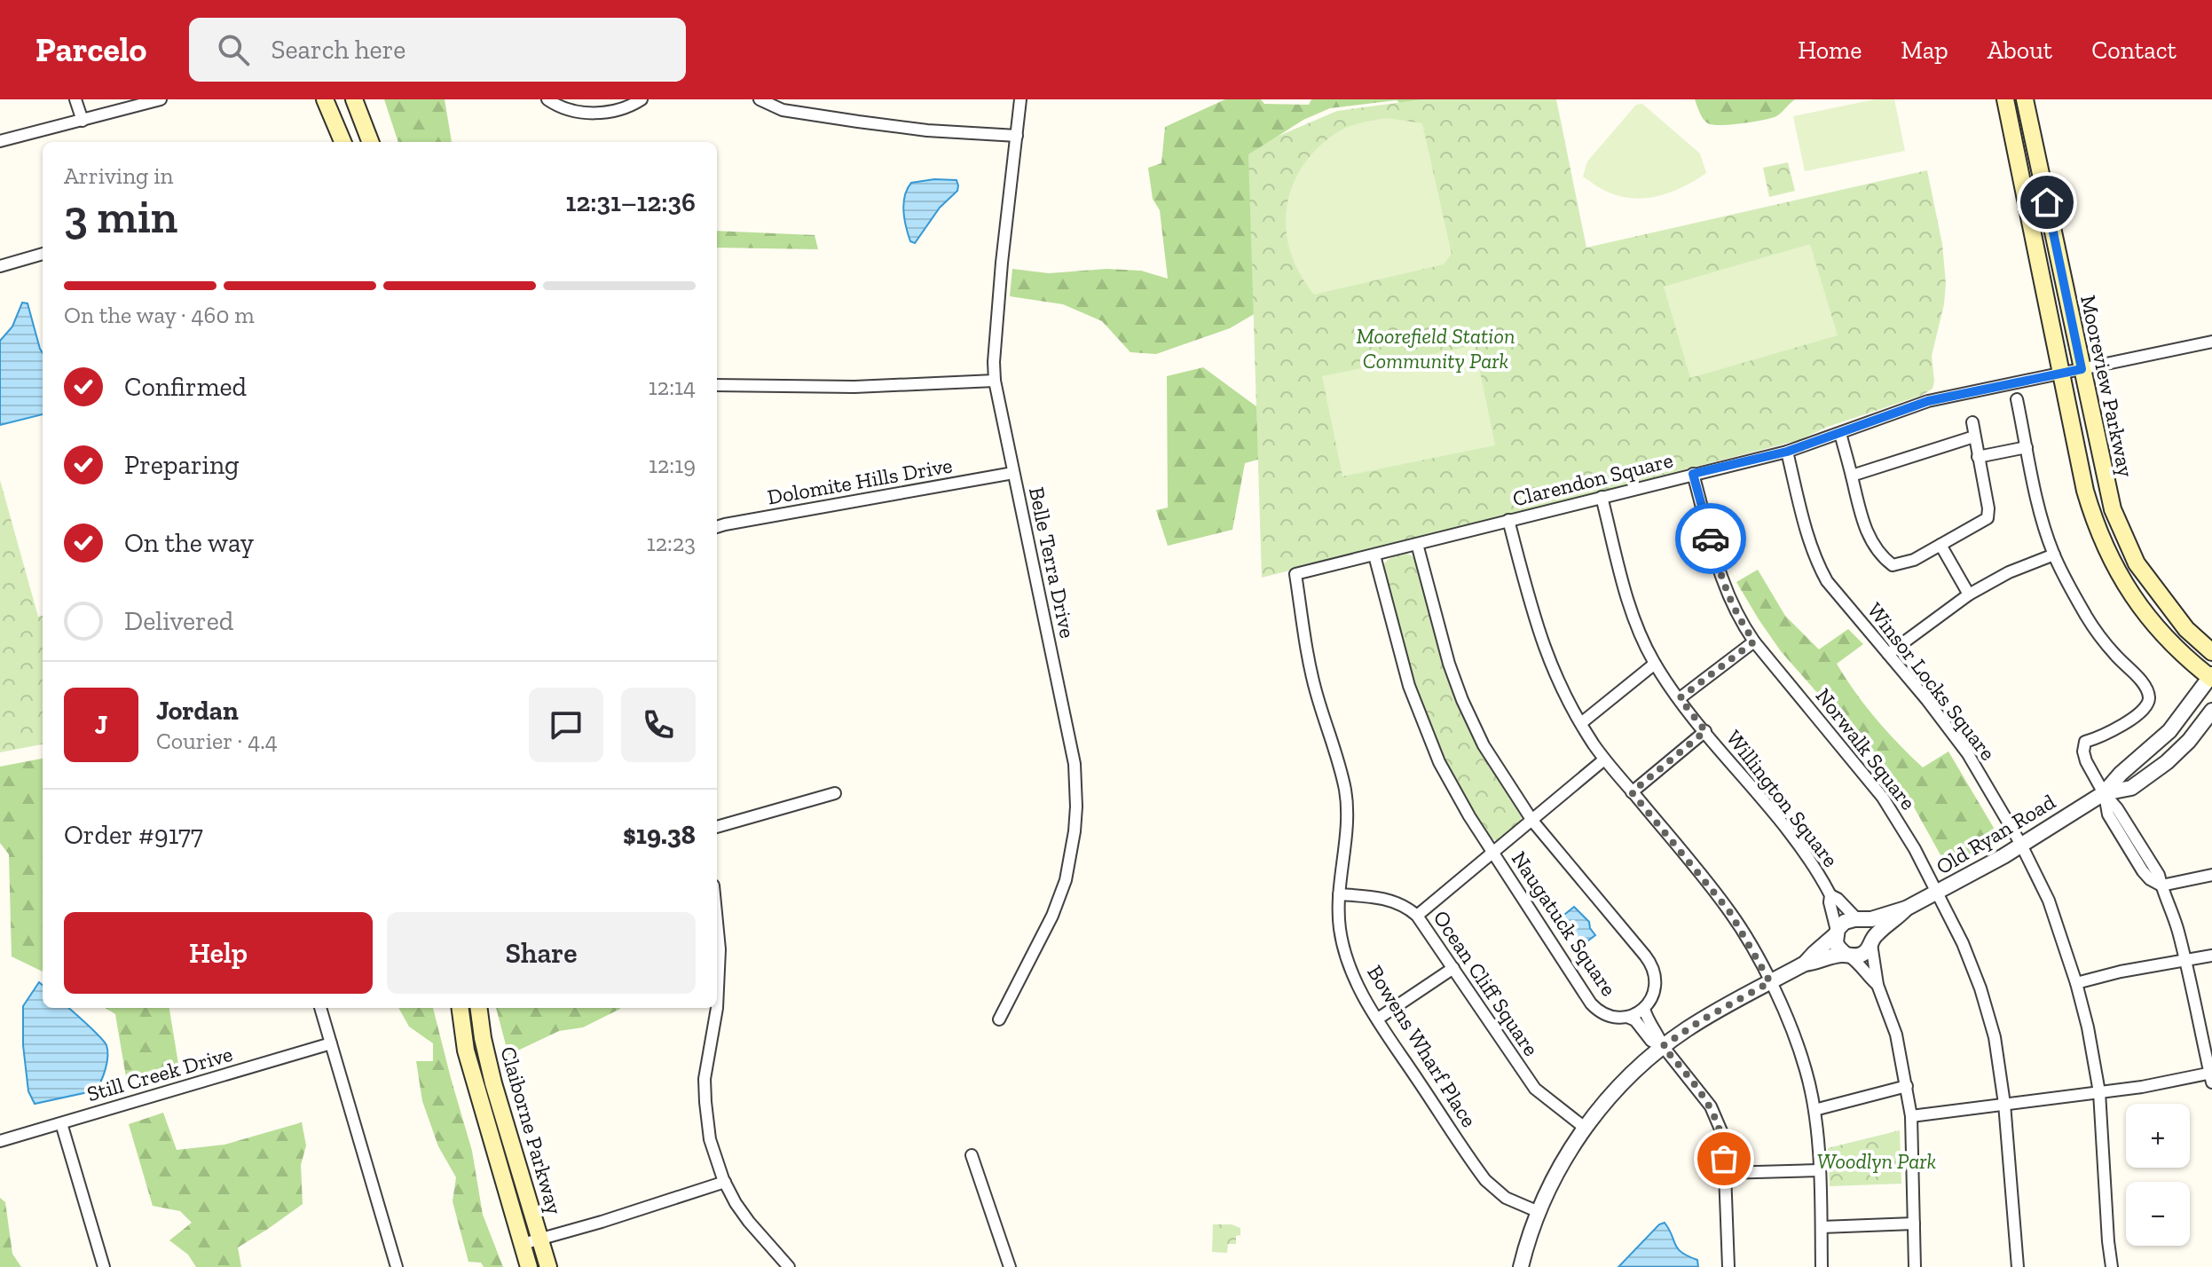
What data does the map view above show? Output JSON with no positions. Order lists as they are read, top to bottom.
{
  "streets": {
    "main road": ["Mooreview Parkway", "Claiborne Parkway"],
    "street": [
      "Clarendon Square",
      "Dolomite Hills Drive",
      "Belle Terra Drive",
      "Winsor Locks Square",
      "Norwalk Square",
      "Willington Square",
      "Old Ryan Road",
      "Naugatuck Square",
      "Ocean Cliff Square",
      "Bowens Wharf Place",
      "Still Creek Drive"
    ]
  },
  "crossings": [
    ["Mooreview Parkway", "Clarendon Square"],
    ["Mooreview Parkway", "Old Ryan Road"],
    ["Clarendon Square", "Winsor Locks Square"],
    ["Clarendon Square", "Norwalk Square"],
    ["Clarendon Square", "Willington Square"],
    ["Clarendon Square", "Naugatuck Square"],
    ["Clarendon Square", "Bowens Wharf Place"],
    ["Dolomite Hills Drive", "Belle Terra Drive"],
    ["Winsor Locks Square", "Old Ryan Road"],
    ["Norwalk Square", "Old Ryan Road"],
    ["Willington Square", "Old Ryan Road"],
    ["Old Ryan Road", "Ocean Cliff Square"],
    ["Old Ryan Road", "Bowens Wharf Place"],
    ["Ocean Cliff Square", "Bowens Wharf Place"]
  ],
  "parks": ["Moorefield Station Community Park", "Woodlyn Park"],
  "page": {
    "header": "Parcelo",
    "search": "Search here",
    "nav": [
      "Home",
      "Map",
      "About",
      "Contact"
    ],
    "heading": ["3 min", "Arriving in", "12:31–12:36"],
    "panel": [
      "Jordan",
      "Courier · 4.4",
      "Order #9177",
      "$19.38"
    ],
    "bar": "On the way · 460 m",
    "list": [
      ["Confirmed", "12:14"],
      ["Preparing", "12:19"],
      ["On the way", "12:23"],
      "Delivered"
    ],
    "round": "J",
    "buttons": ["Help", "Share"],
    "map_buttons": ["+", "−"]
  }
}
